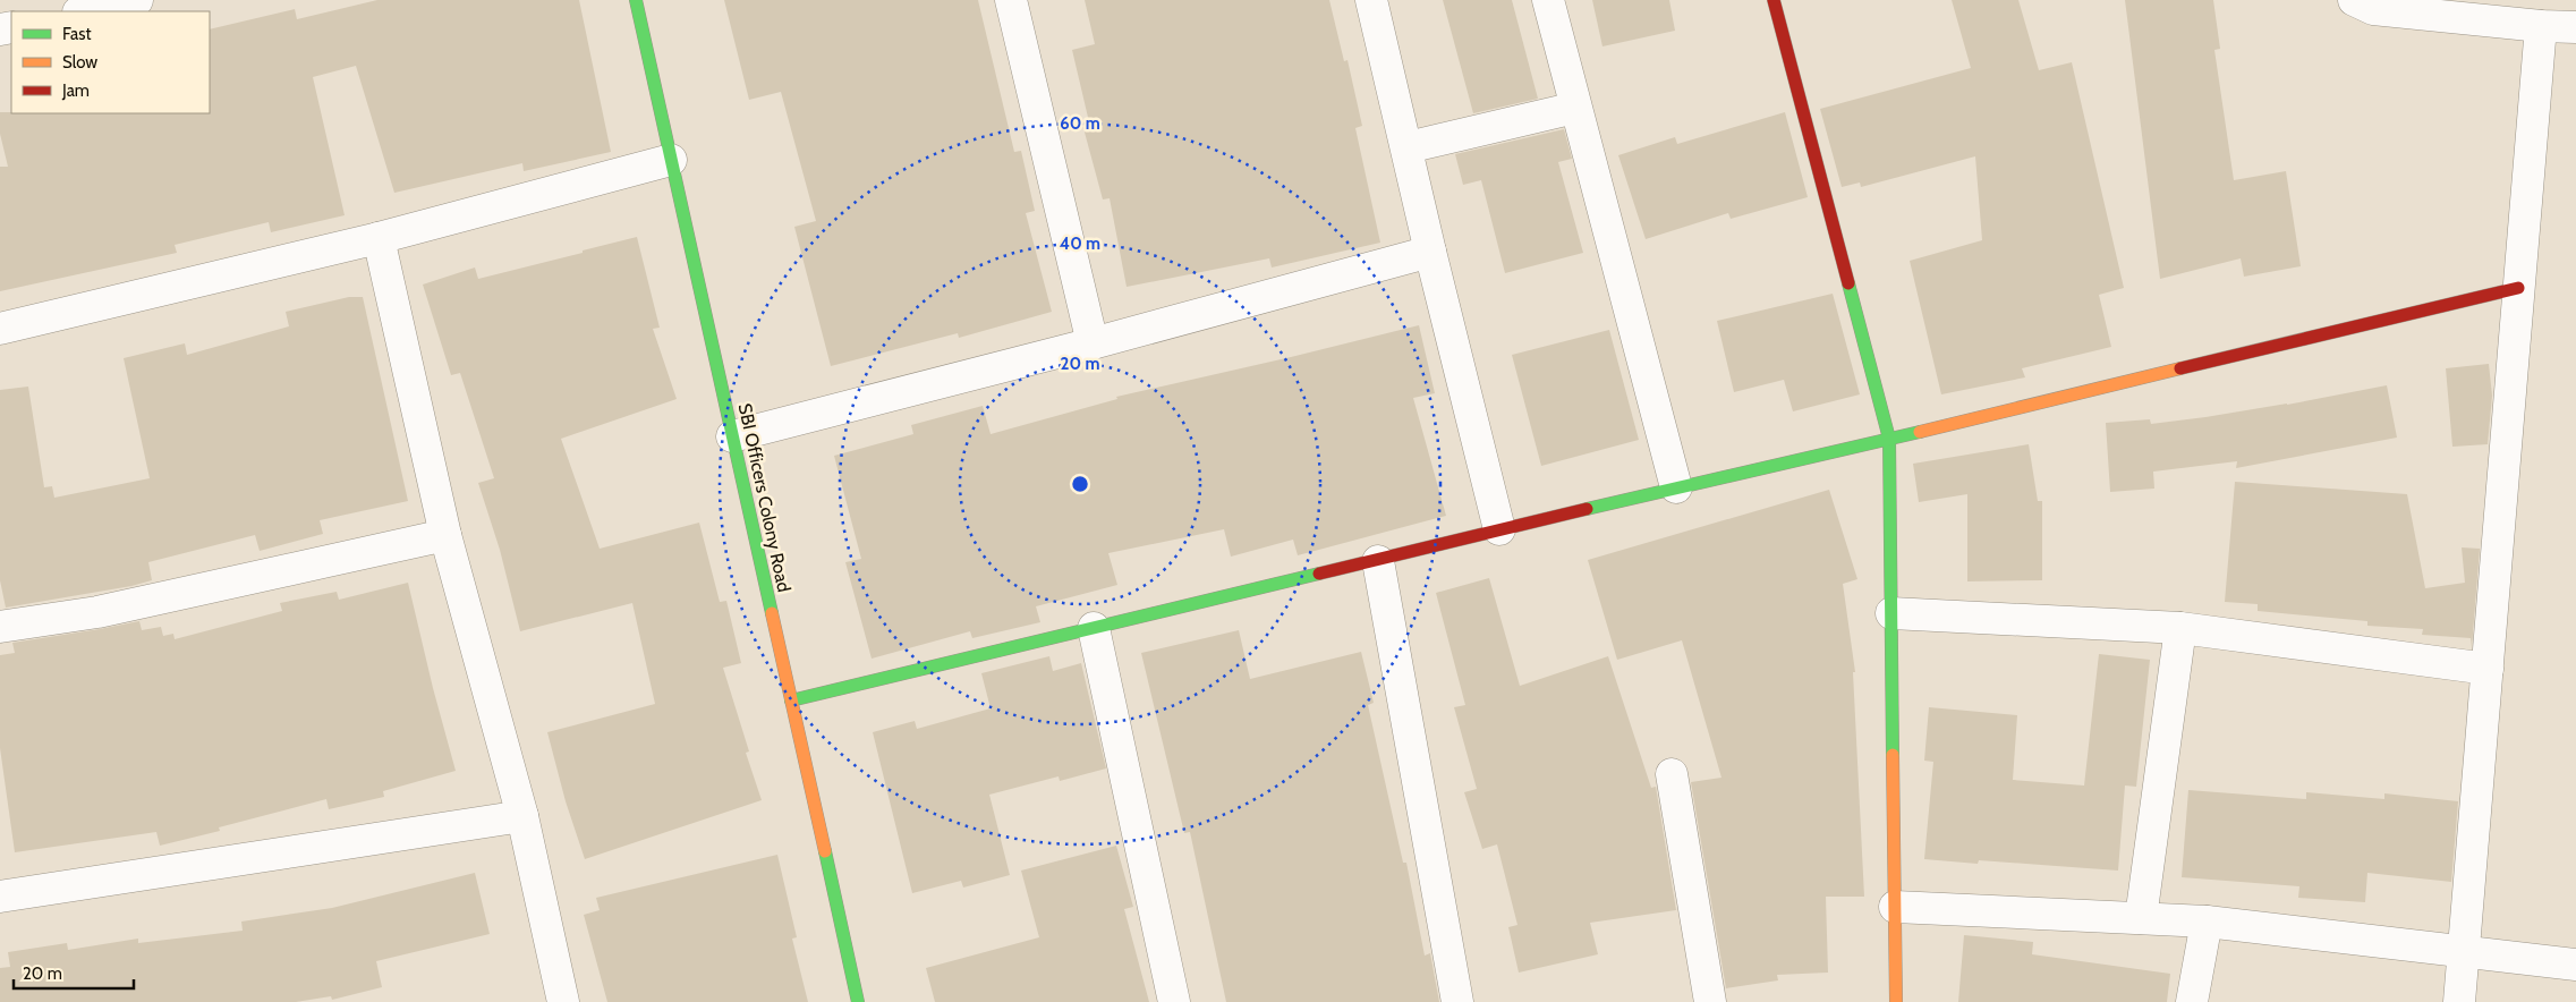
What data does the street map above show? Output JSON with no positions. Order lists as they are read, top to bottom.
{
  "streets": {
    "street": ["SBI Officers Colony Road"]
  },
  "legend": ["Fast", "Slow", "Jam"],
  "scale_bar": "20 m",
  "rings": ["60 m", "40 m", "20 m"]
}
